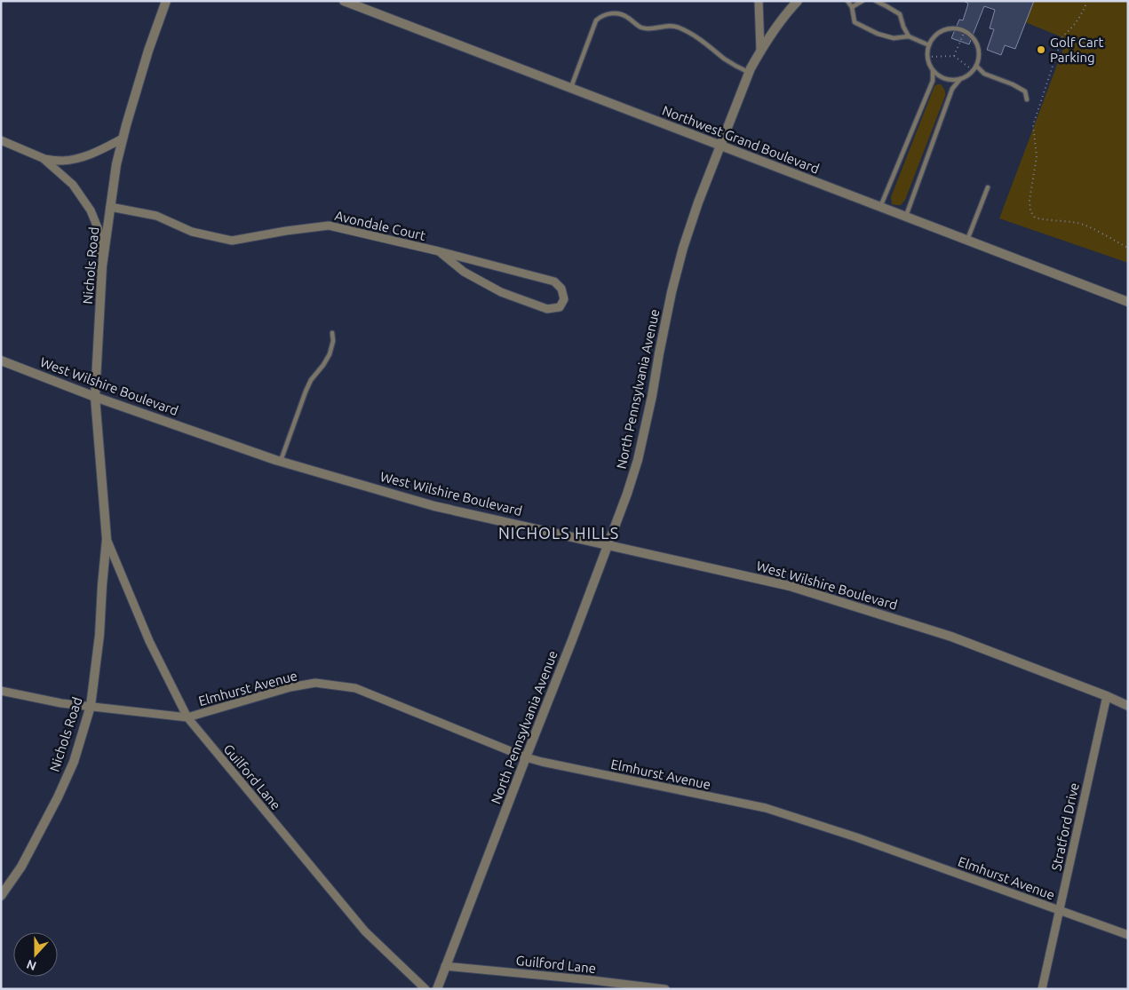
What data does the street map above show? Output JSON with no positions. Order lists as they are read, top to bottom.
{
  "streets": {
    "street": [
      "Northwest Grand Boulevard",
      "Avondale Court",
      "Nichols Road",
      "West Wilshire Boulevard",
      "North Pennsylvania Avenue",
      "Elmhurst Avenue",
      "Guilford Lane",
      "Stratford Drive"
    ]
  },
  "crossings": [
    ["Northwest Grand Boulevard", "North Pennsylvania Avenue"],
    ["Avondale Court", "Nichols Road"],
    ["Nichols Road", "West Wilshire Boulevard"],
    ["Nichols Road", "Elmhurst Avenue"],
    ["Nichols Road", "Guilford Lane"],
    ["West Wilshire Boulevard", "North Pennsylvania Avenue"],
    ["West Wilshire Boulevard", "Stratford Drive"],
    ["North Pennsylvania Avenue", "Elmhurst Avenue"],
    ["North Pennsylvania Avenue", "Guilford Lane"],
    ["Elmhurst Avenue", "Guilford Lane"],
    ["Elmhurst Avenue", "Stratford Drive"]
  ],
  "districts": ["NICHOLS HILLS"],
  "places": ["Golf Cart Parking"],
  "north": "bottom"
}
